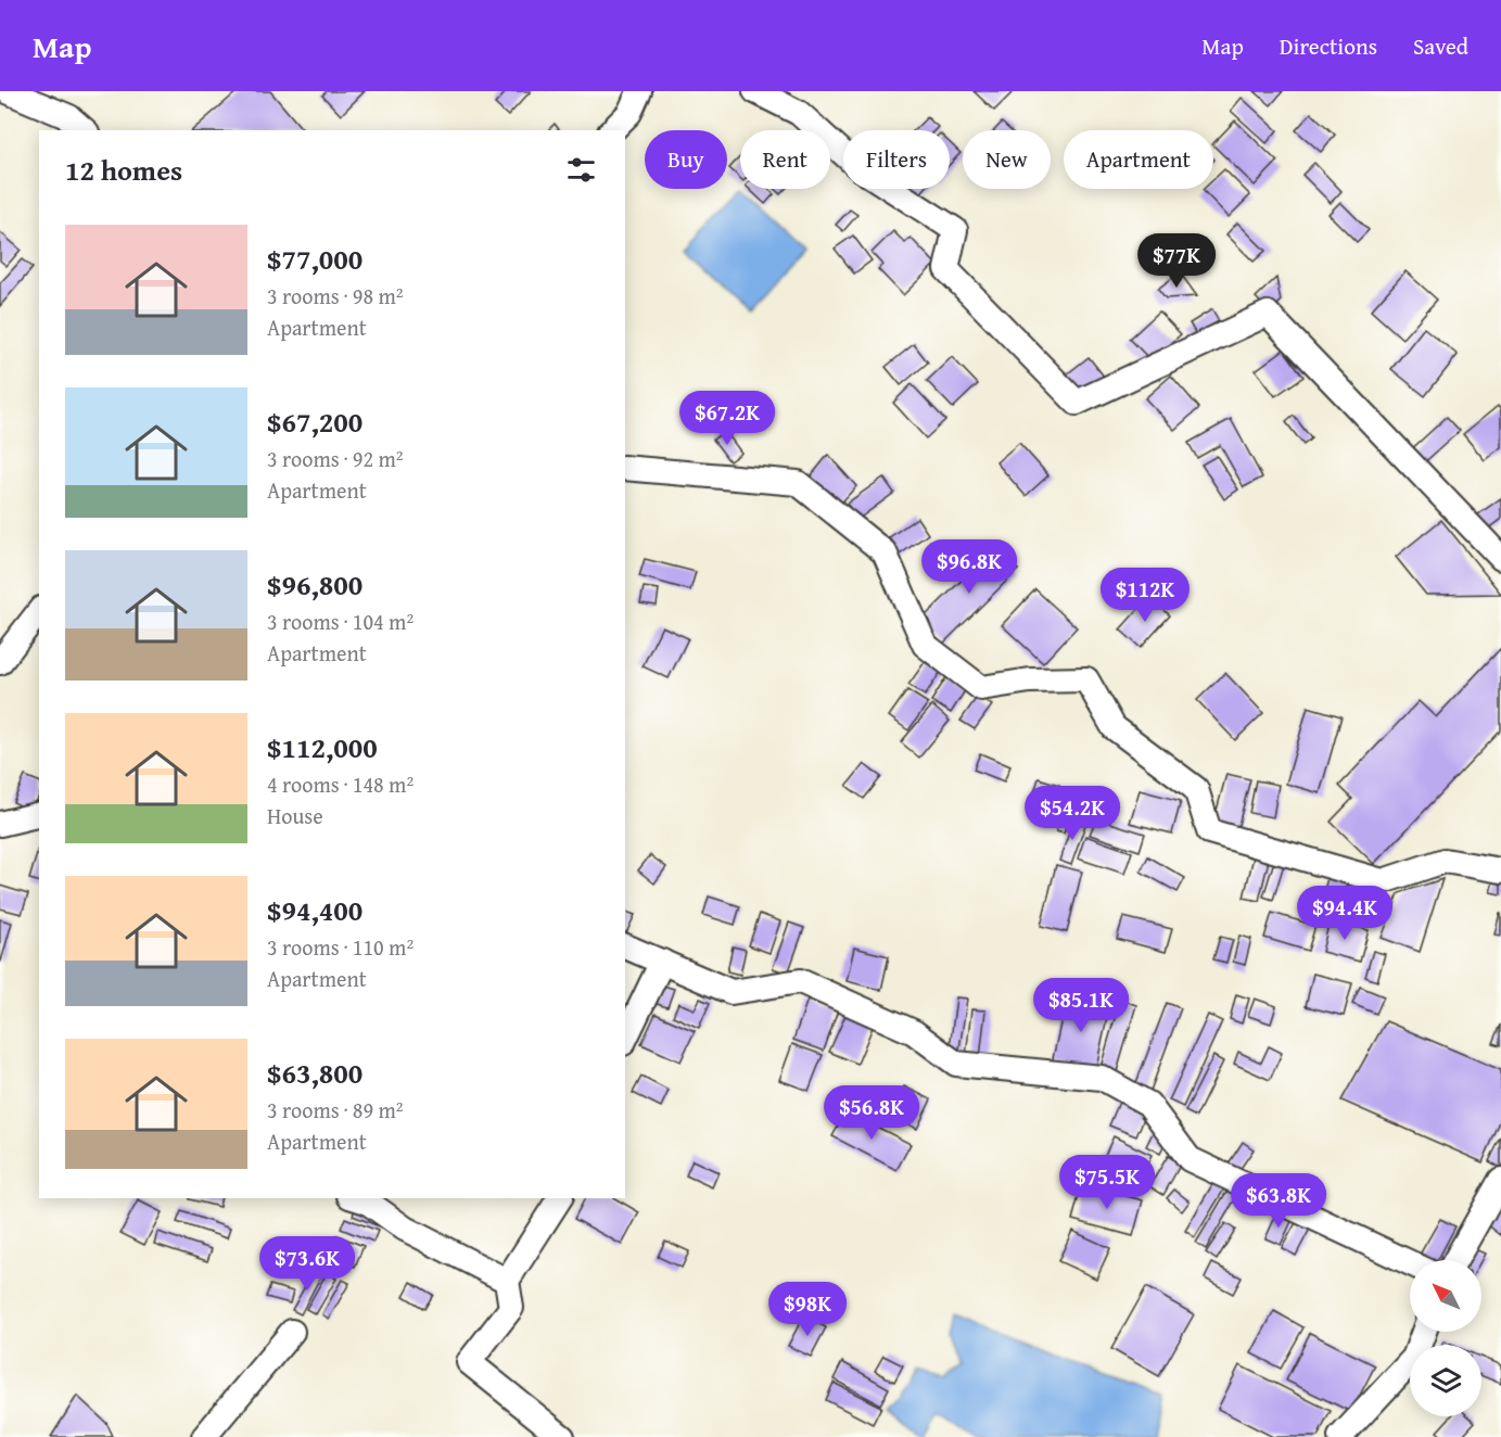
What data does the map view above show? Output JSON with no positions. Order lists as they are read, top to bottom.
{
  "north": "top left",
  "page": {
    "header": "Map",
    "nav": ["Map", "Directions", "Saved"],
    "chip": [
      "Buy",
      "Rent",
      "Filters",
      "New",
      "Apartment"
    ],
    "heading": "12 homes",
    "list": [
      {
        "name": "$77,000",
        "note": "3 rooms · 98 m² · Apartment"
      },
      {
        "name": "$67,200",
        "note": "3 rooms · 92 m² · Apartment"
      },
      {
        "name": "$96,800",
        "note": "3 rooms · 104 m² · Apartment"
      },
      {
        "name": "$112,000",
        "note": "4 rooms · 148 m² · House"
      },
      {
        "name": "$94,400",
        "note": "3 rooms · 110 m² · Apartment"
      },
      {
        "name": "$63,800",
        "note": "3 rooms · 89 m² · Apartment"
      }
    ],
    "price": [
      "$77K",
      "$67.2K",
      "$96.8K",
      "$112K",
      "$54.2K",
      "$94.4K",
      "$85.1K",
      "$56.8K",
      "$75.5K",
      "$63.8K",
      "$73.6K",
      "$98K"
    ]
  }
}
